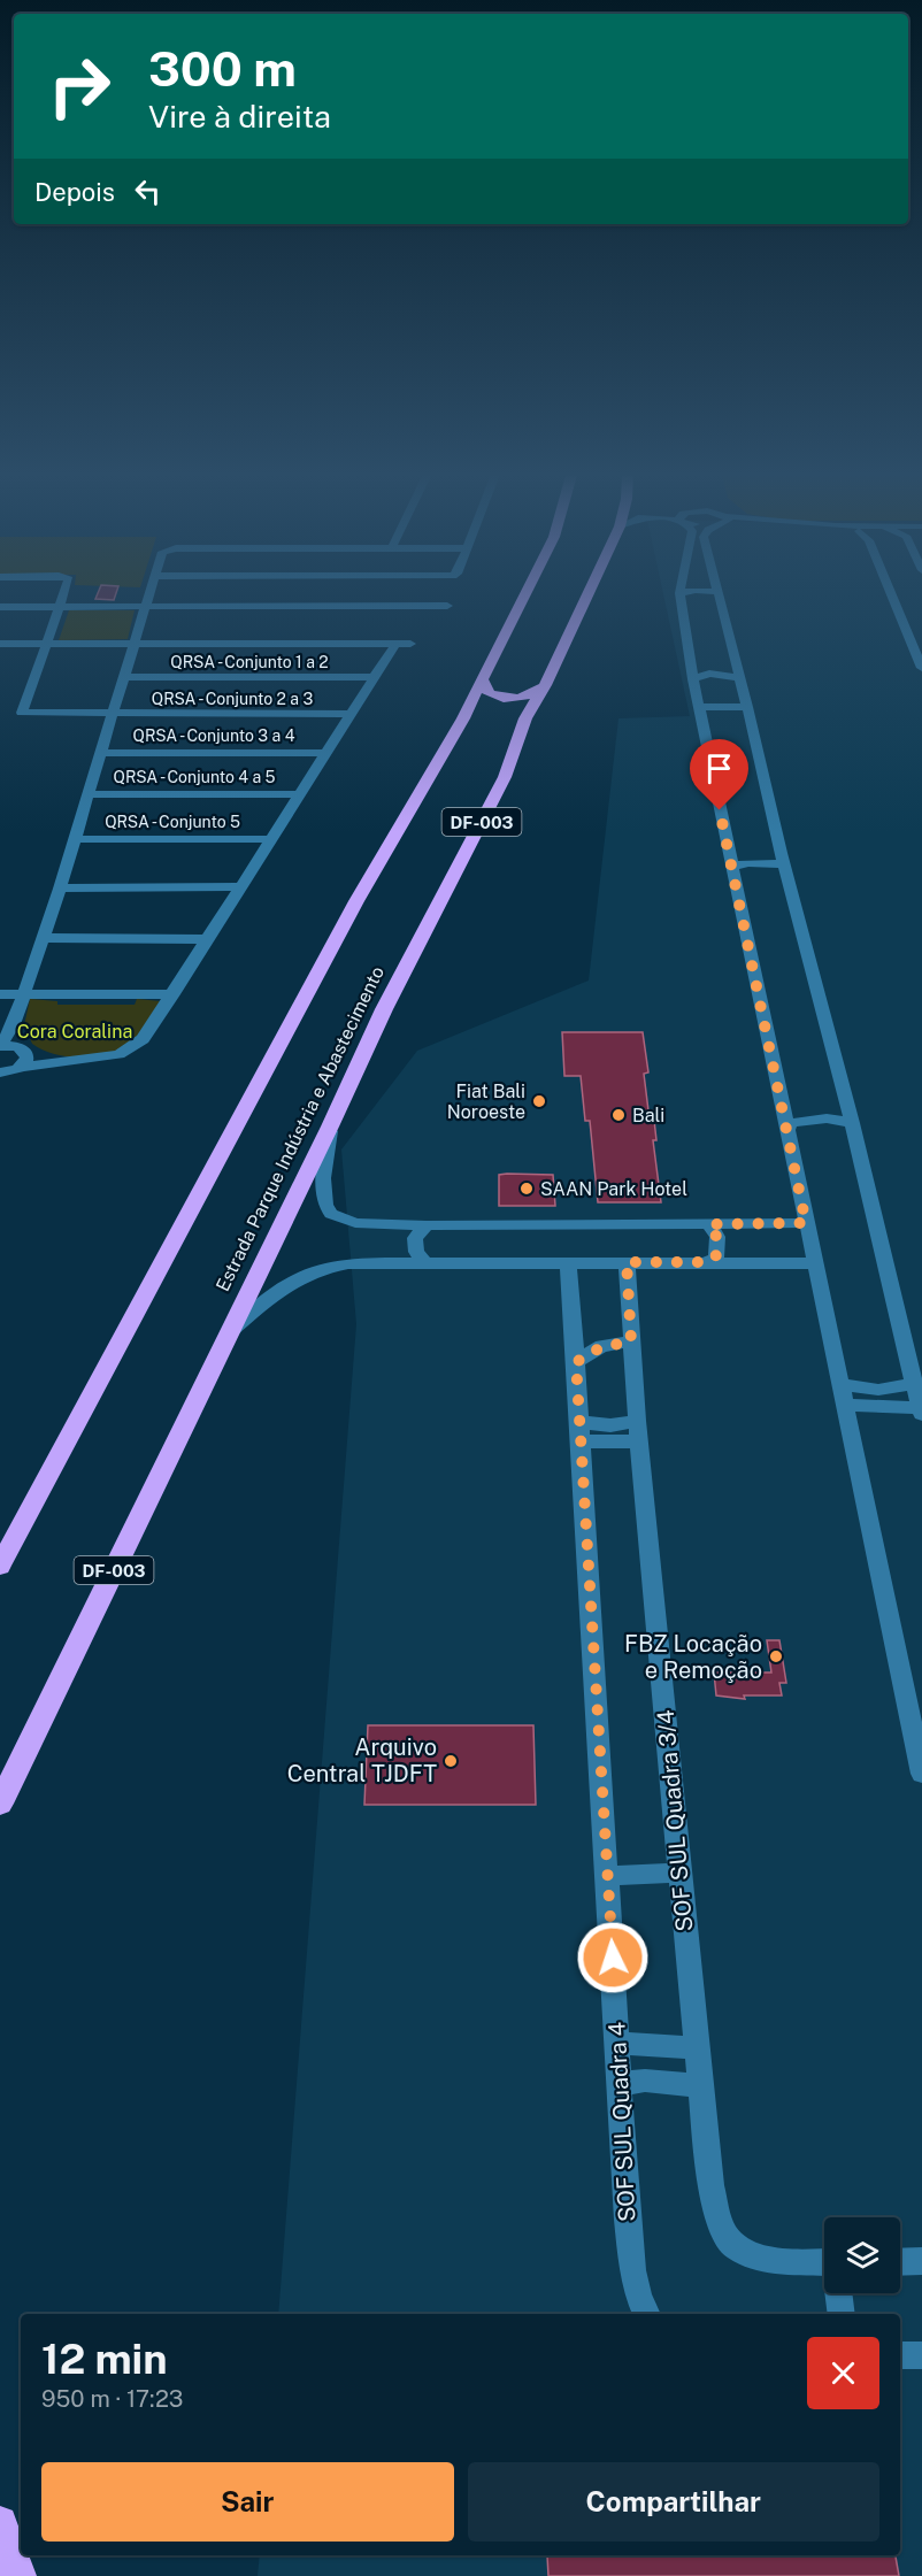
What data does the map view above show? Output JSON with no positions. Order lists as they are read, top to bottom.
{
  "streets": {
    "highway": ["DF-003", "Estrada Parque Indústria e Abastecimento"],
    "street": [
      "QRSA - Conjunto 1 a 2",
      "QRSA - Conjunto 2 a 3",
      "QRSA - Conjunto 3 a 4",
      "QRSA - Conjunto 4 a 5",
      "QRSA - Conjunto 5",
      "SOF SUL Quadra 3/4",
      "SOF SUL Quadra 4"
    ]
  },
  "parks": ["Cora Coralina"],
  "places": [
    "Fiat Bali Noroeste",
    "Bali",
    "SAAN Park Hotel",
    "FBZ Locação e Remoção",
    "Arquivo Central TJDFT"
  ],
  "page": {
    "turn": ["300 m", "Vire à direita"],
    "then": "Depois",
    "heading": ["12 min", "950 m · 17:23"],
    "buttons": ["Sair", "Compartilhar"]
  }
}
